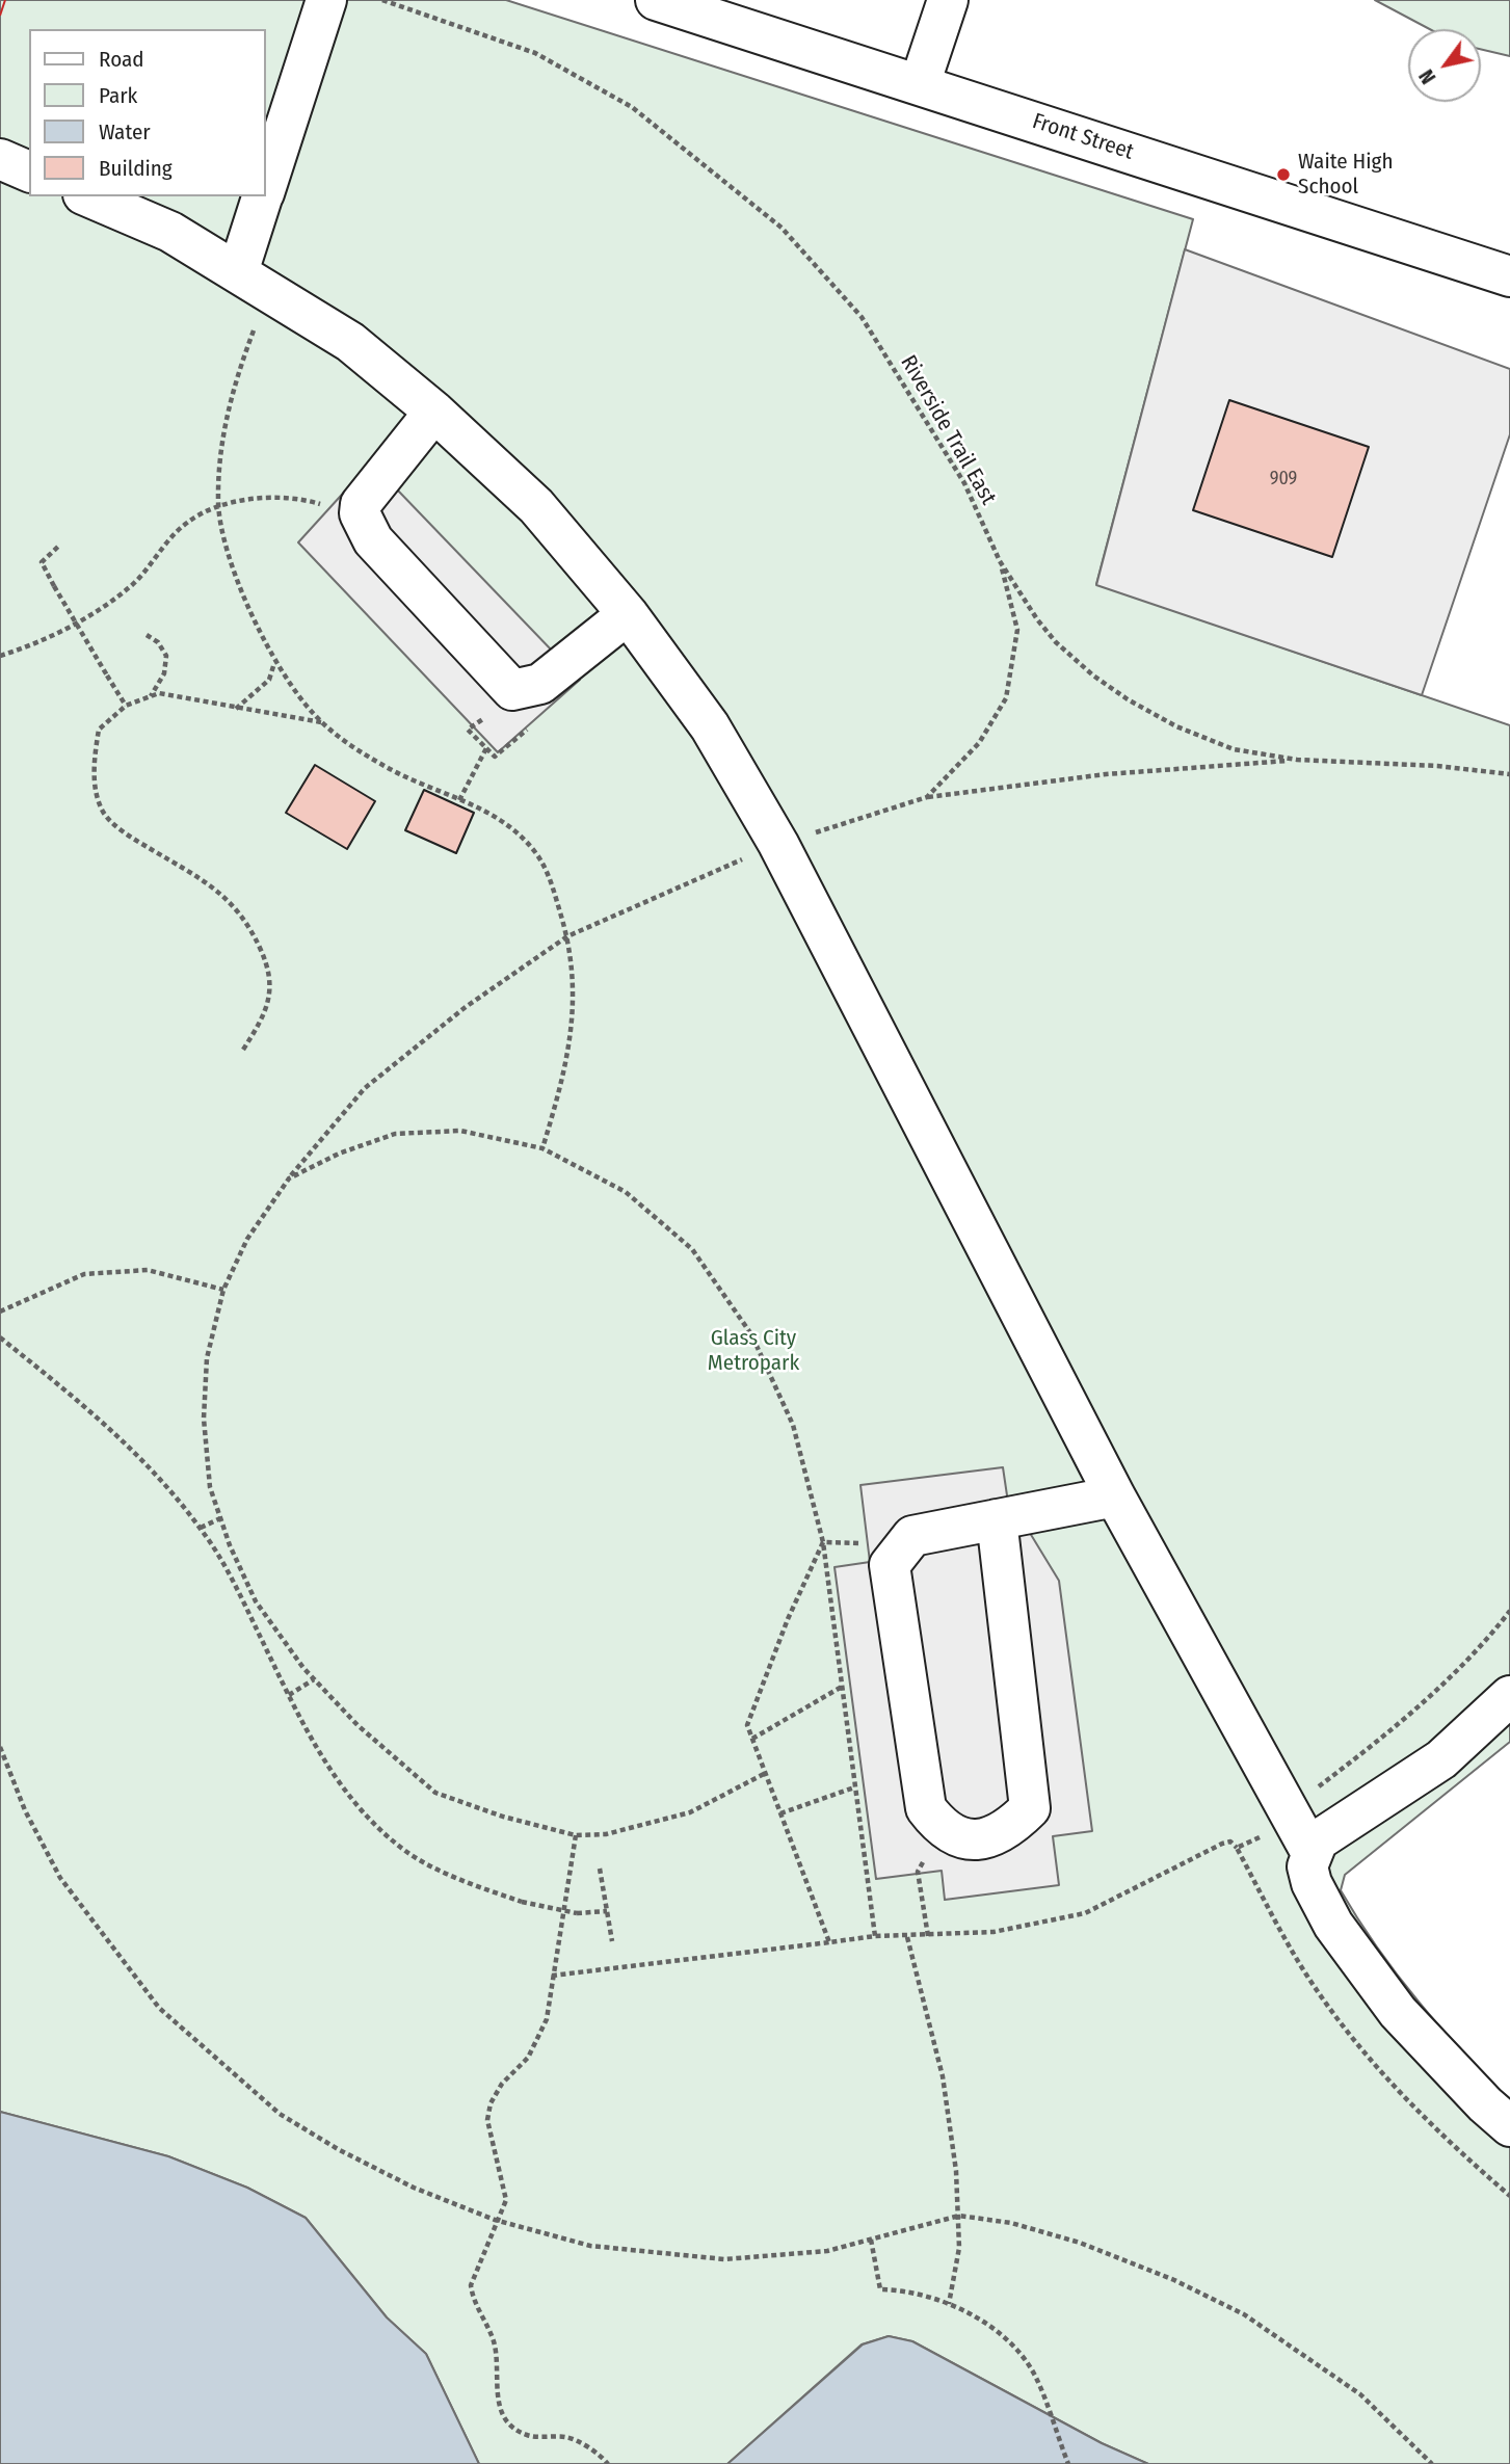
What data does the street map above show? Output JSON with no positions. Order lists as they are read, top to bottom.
{
  "streets": {
    "street": ["Front Street"],
    "path": ["Riverside Trail East"]
  },
  "parks": ["Glass City Metropark"],
  "places": ["Waite High School"],
  "house_numbers": ["909"],
  "legend": [
    "Road",
    "Park",
    "Water",
    "Building"
  ],
  "north": "bottom left"
}
